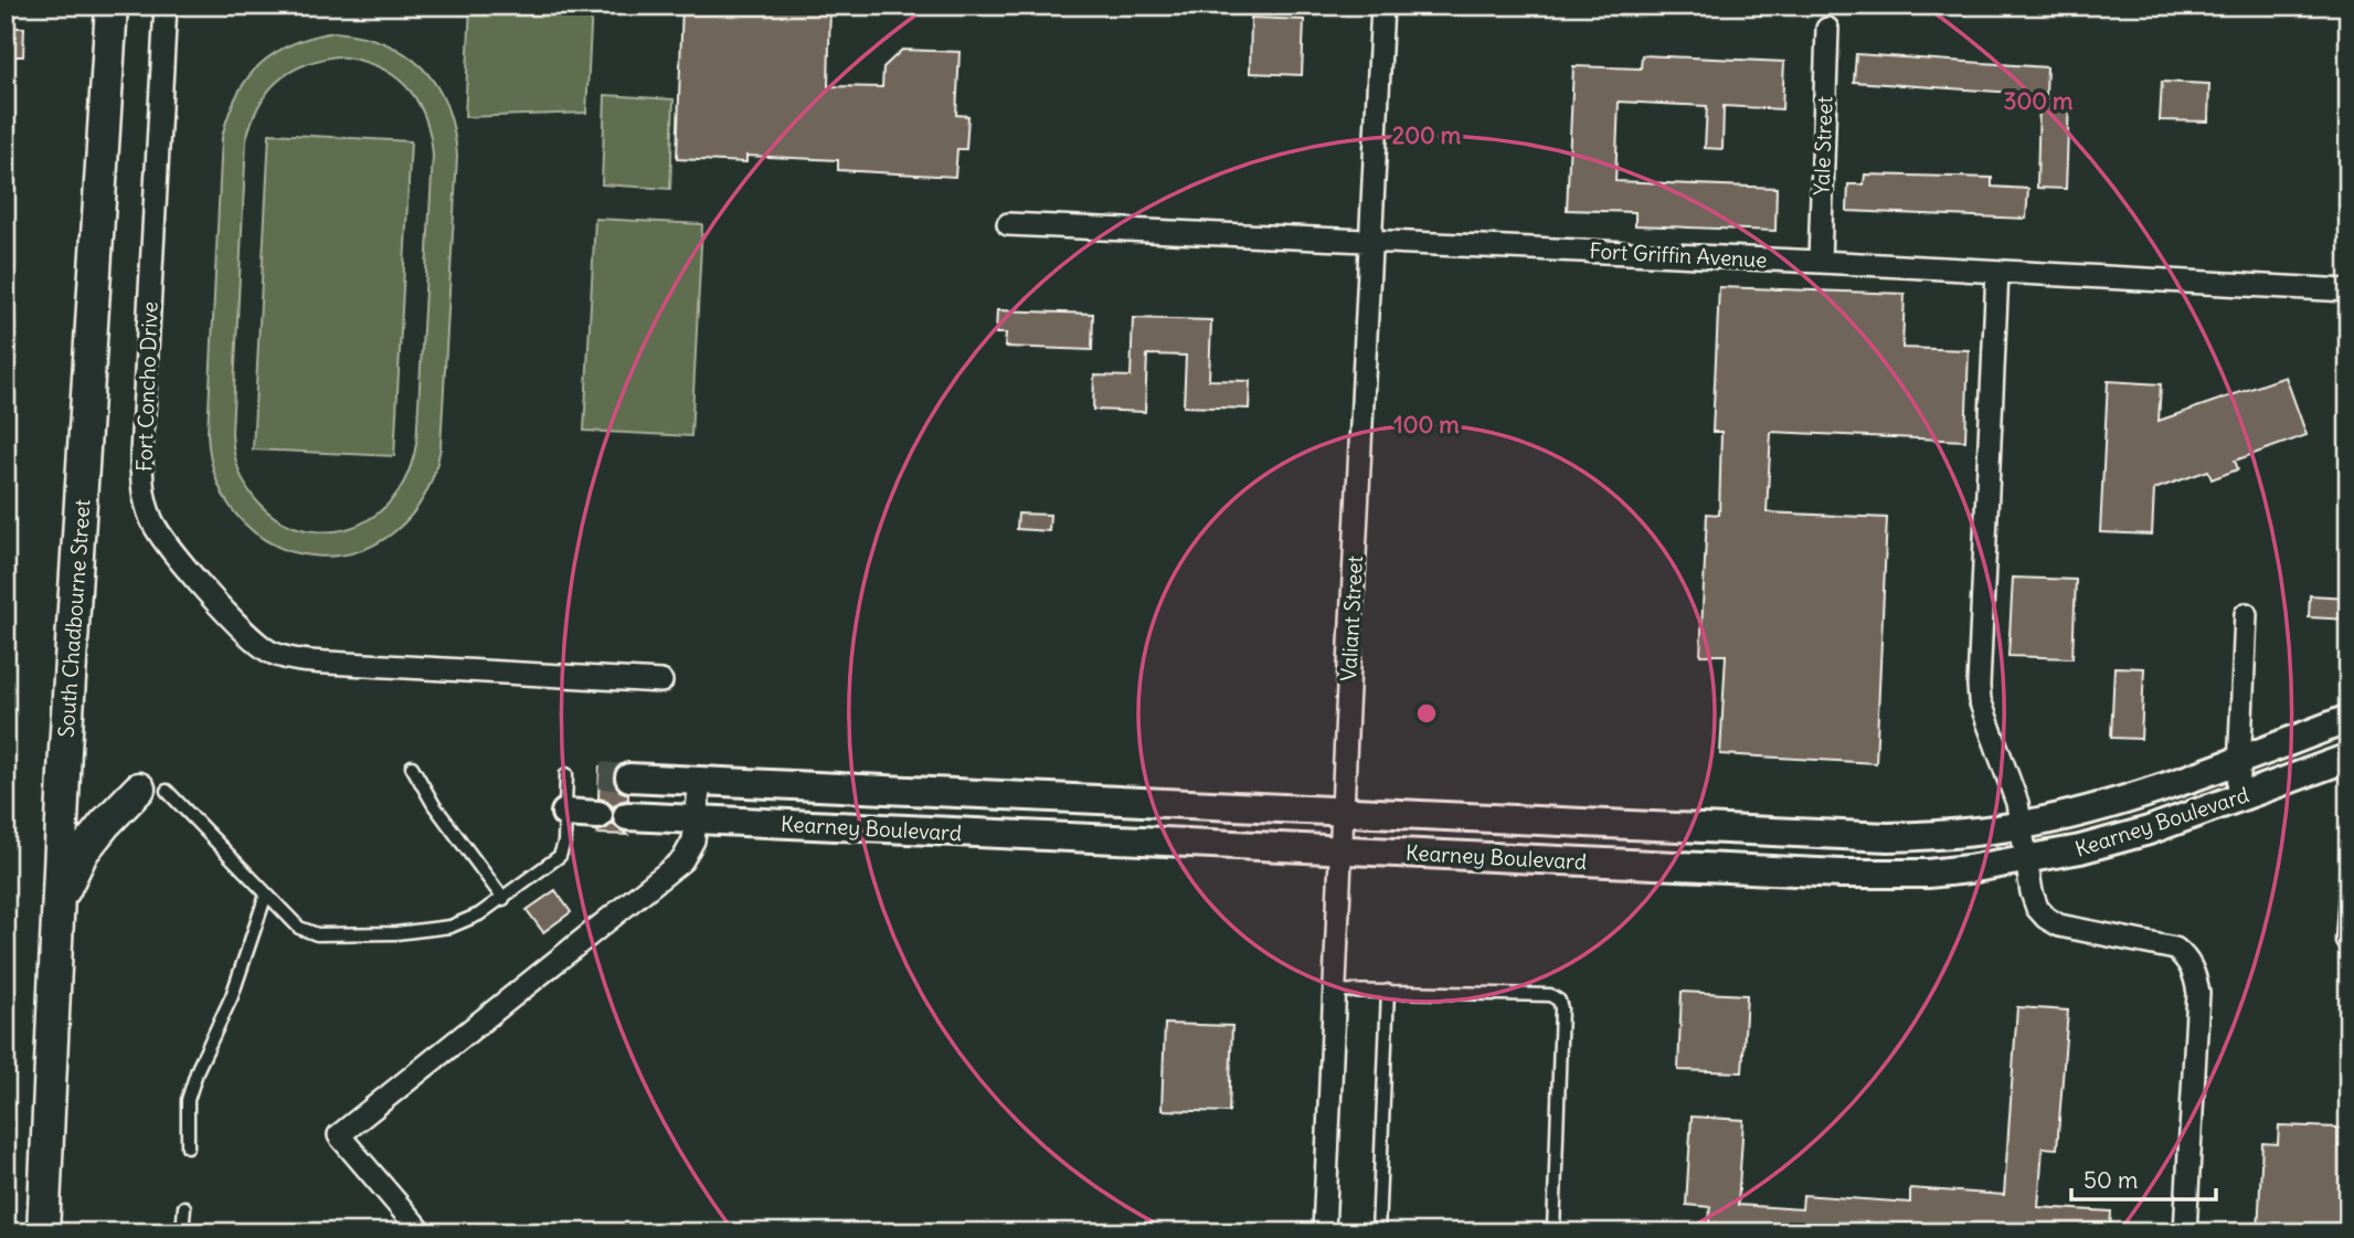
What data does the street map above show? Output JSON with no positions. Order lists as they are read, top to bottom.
{
  "streets": {
    "main road": ["South Chadbourne Street"],
    "street": [
      "Yale Street",
      "Fort Griffin Avenue",
      "Fort Concho Drive",
      "Valiant Street",
      "Kearney Boulevard"
    ]
  },
  "crossings": [
    ["Yale Street", "Fort Griffin Avenue"],
    ["Fort Griffin Avenue", "Valiant Street"],
    ["Valiant Street", "Kearney Boulevard"]
  ],
  "scale_bar": "50 m",
  "rings": ["300 m", "200 m", "100 m"]
}
